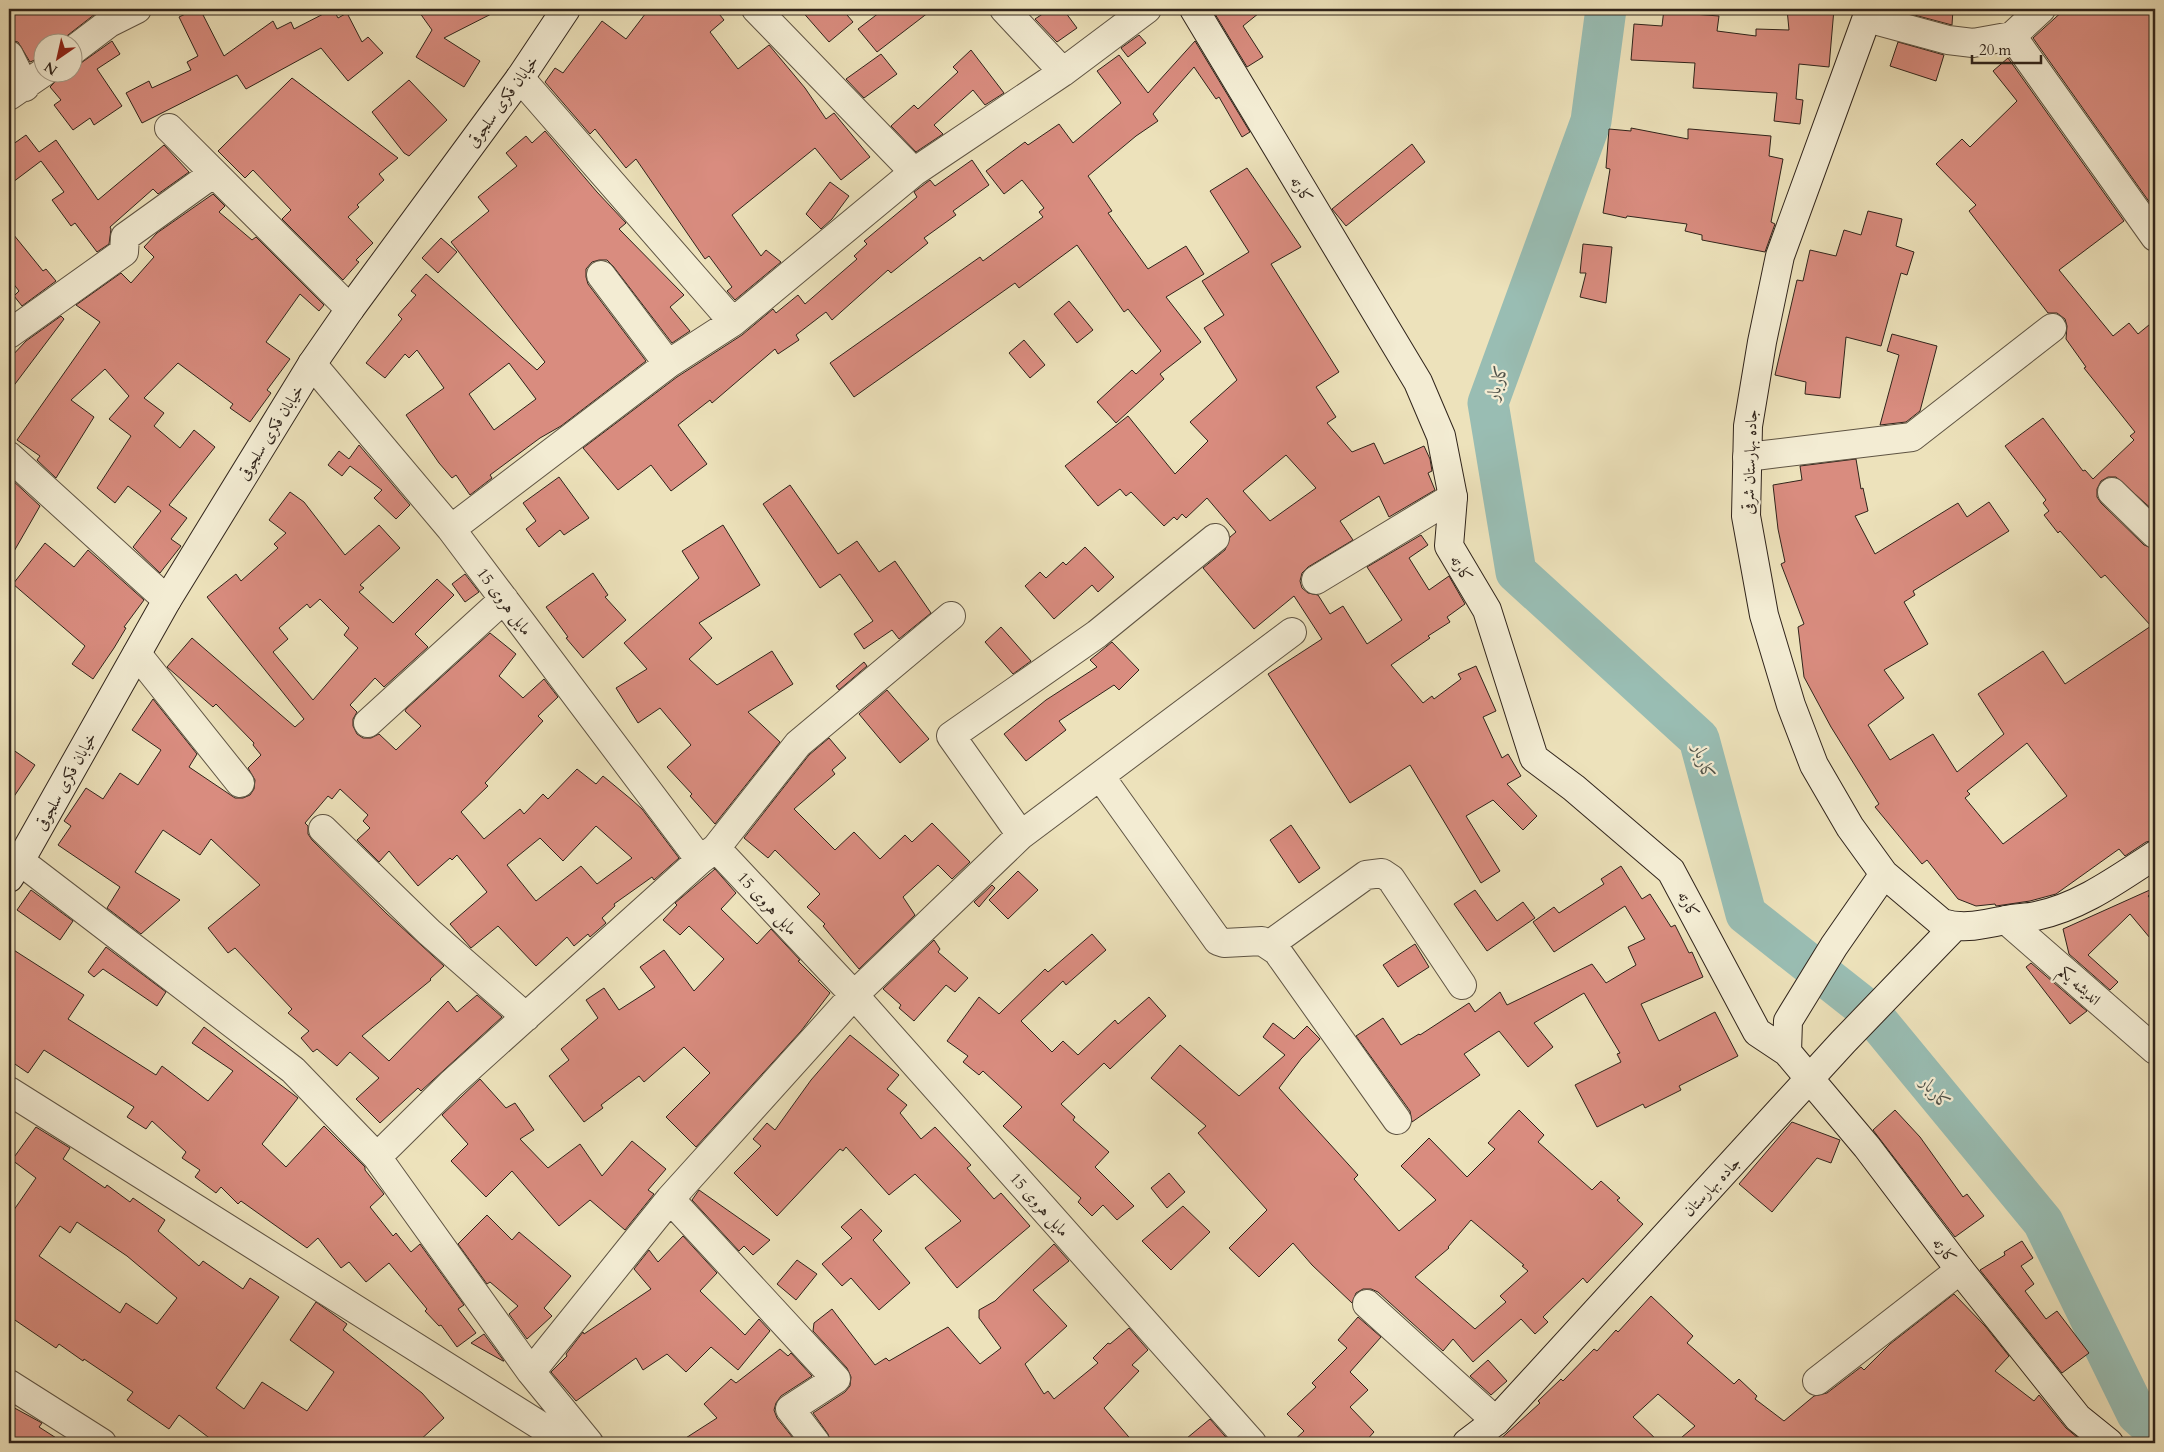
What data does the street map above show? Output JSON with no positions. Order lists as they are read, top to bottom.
{
  "streets": {
    "street": [
      "خیابان فکری سلجوقی",
      "کارته",
      "جاده بهارستان شرقی",
      "مایل هروی 15",
      "اندیشه یکم",
      "جاده بهارستان"
    ]
  },
  "crossings": [
    ["خیابان فکری سلجوقی", "مایل هروی 15"],
    ["کارته", "جاده بهارستان"],
    ["جاده بهارستان شرقی", "جاده بهارستان"]
  ],
  "water": ["کاربار"],
  "scale_bar": "20 m",
  "north": "bottom left"
}
